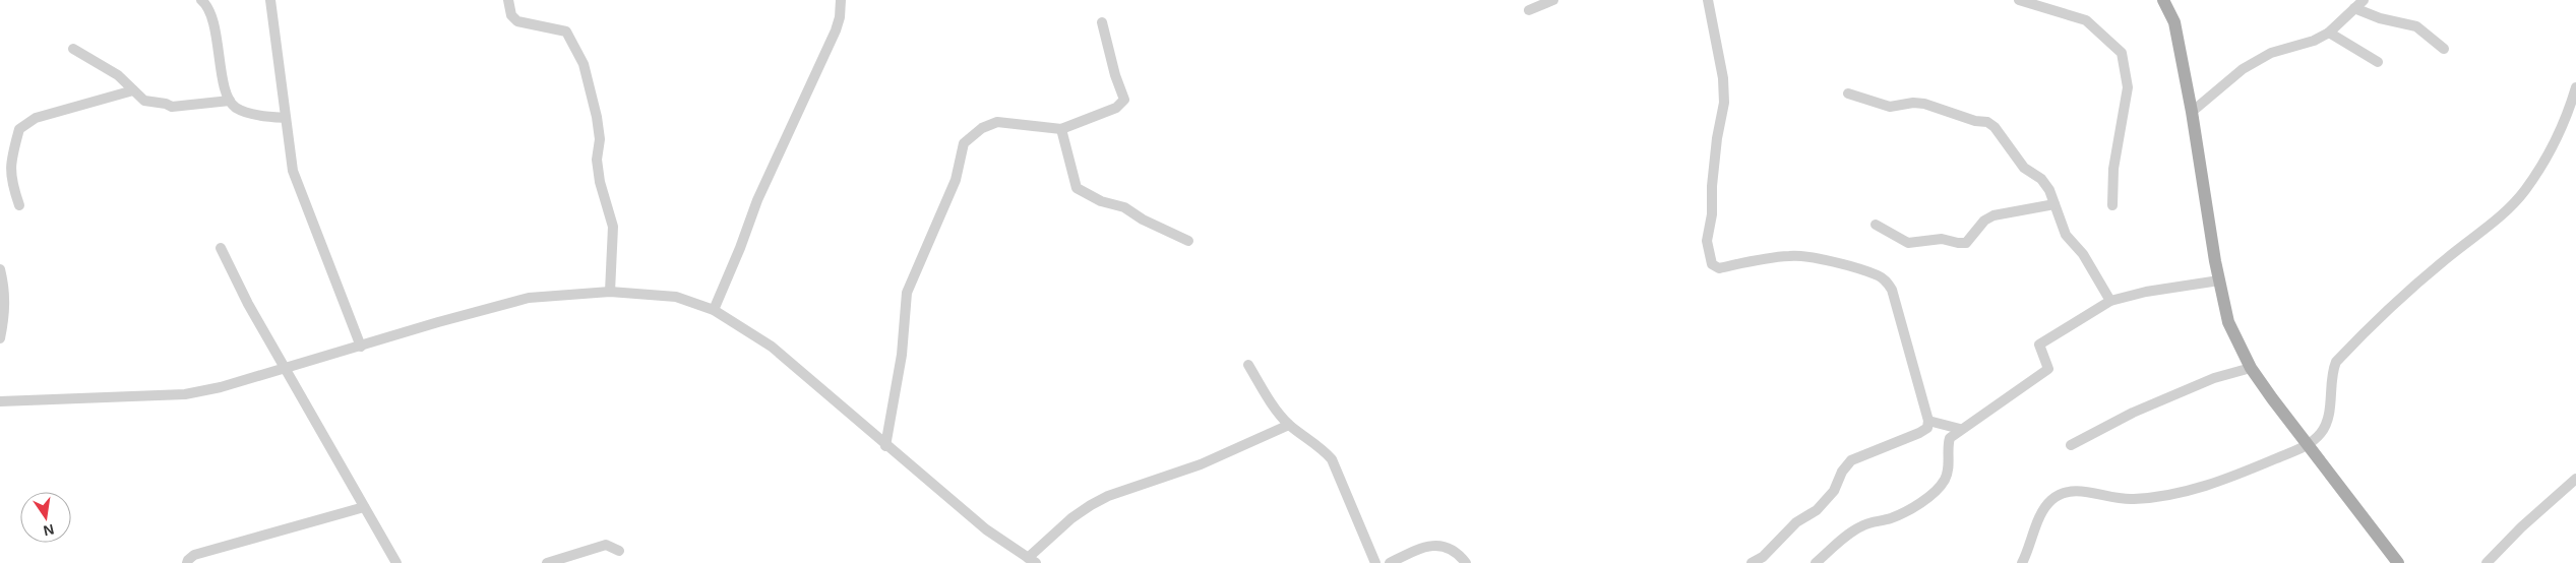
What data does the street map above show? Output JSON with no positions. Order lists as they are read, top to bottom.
{
  "north": "bottom"
}
